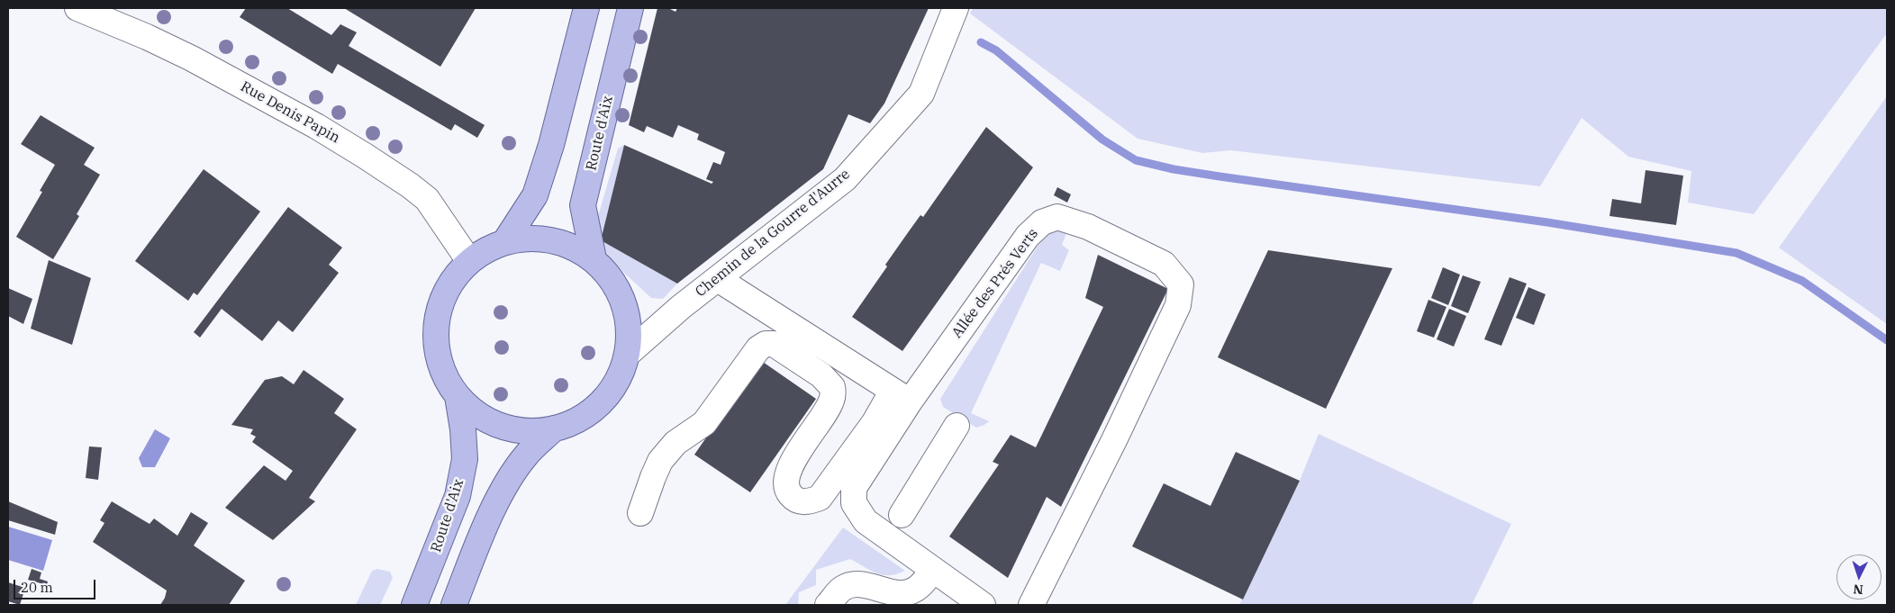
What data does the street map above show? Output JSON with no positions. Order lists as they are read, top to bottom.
{
  "streets": {
    "main road": ["Route d'Aix"],
    "street": ["Rue Denis Papin", "Chemin de la Gourre d'Aurre", "Allée des Prés Verts"]
  },
  "scale_bar": "20 m",
  "north": "bottom"
}
